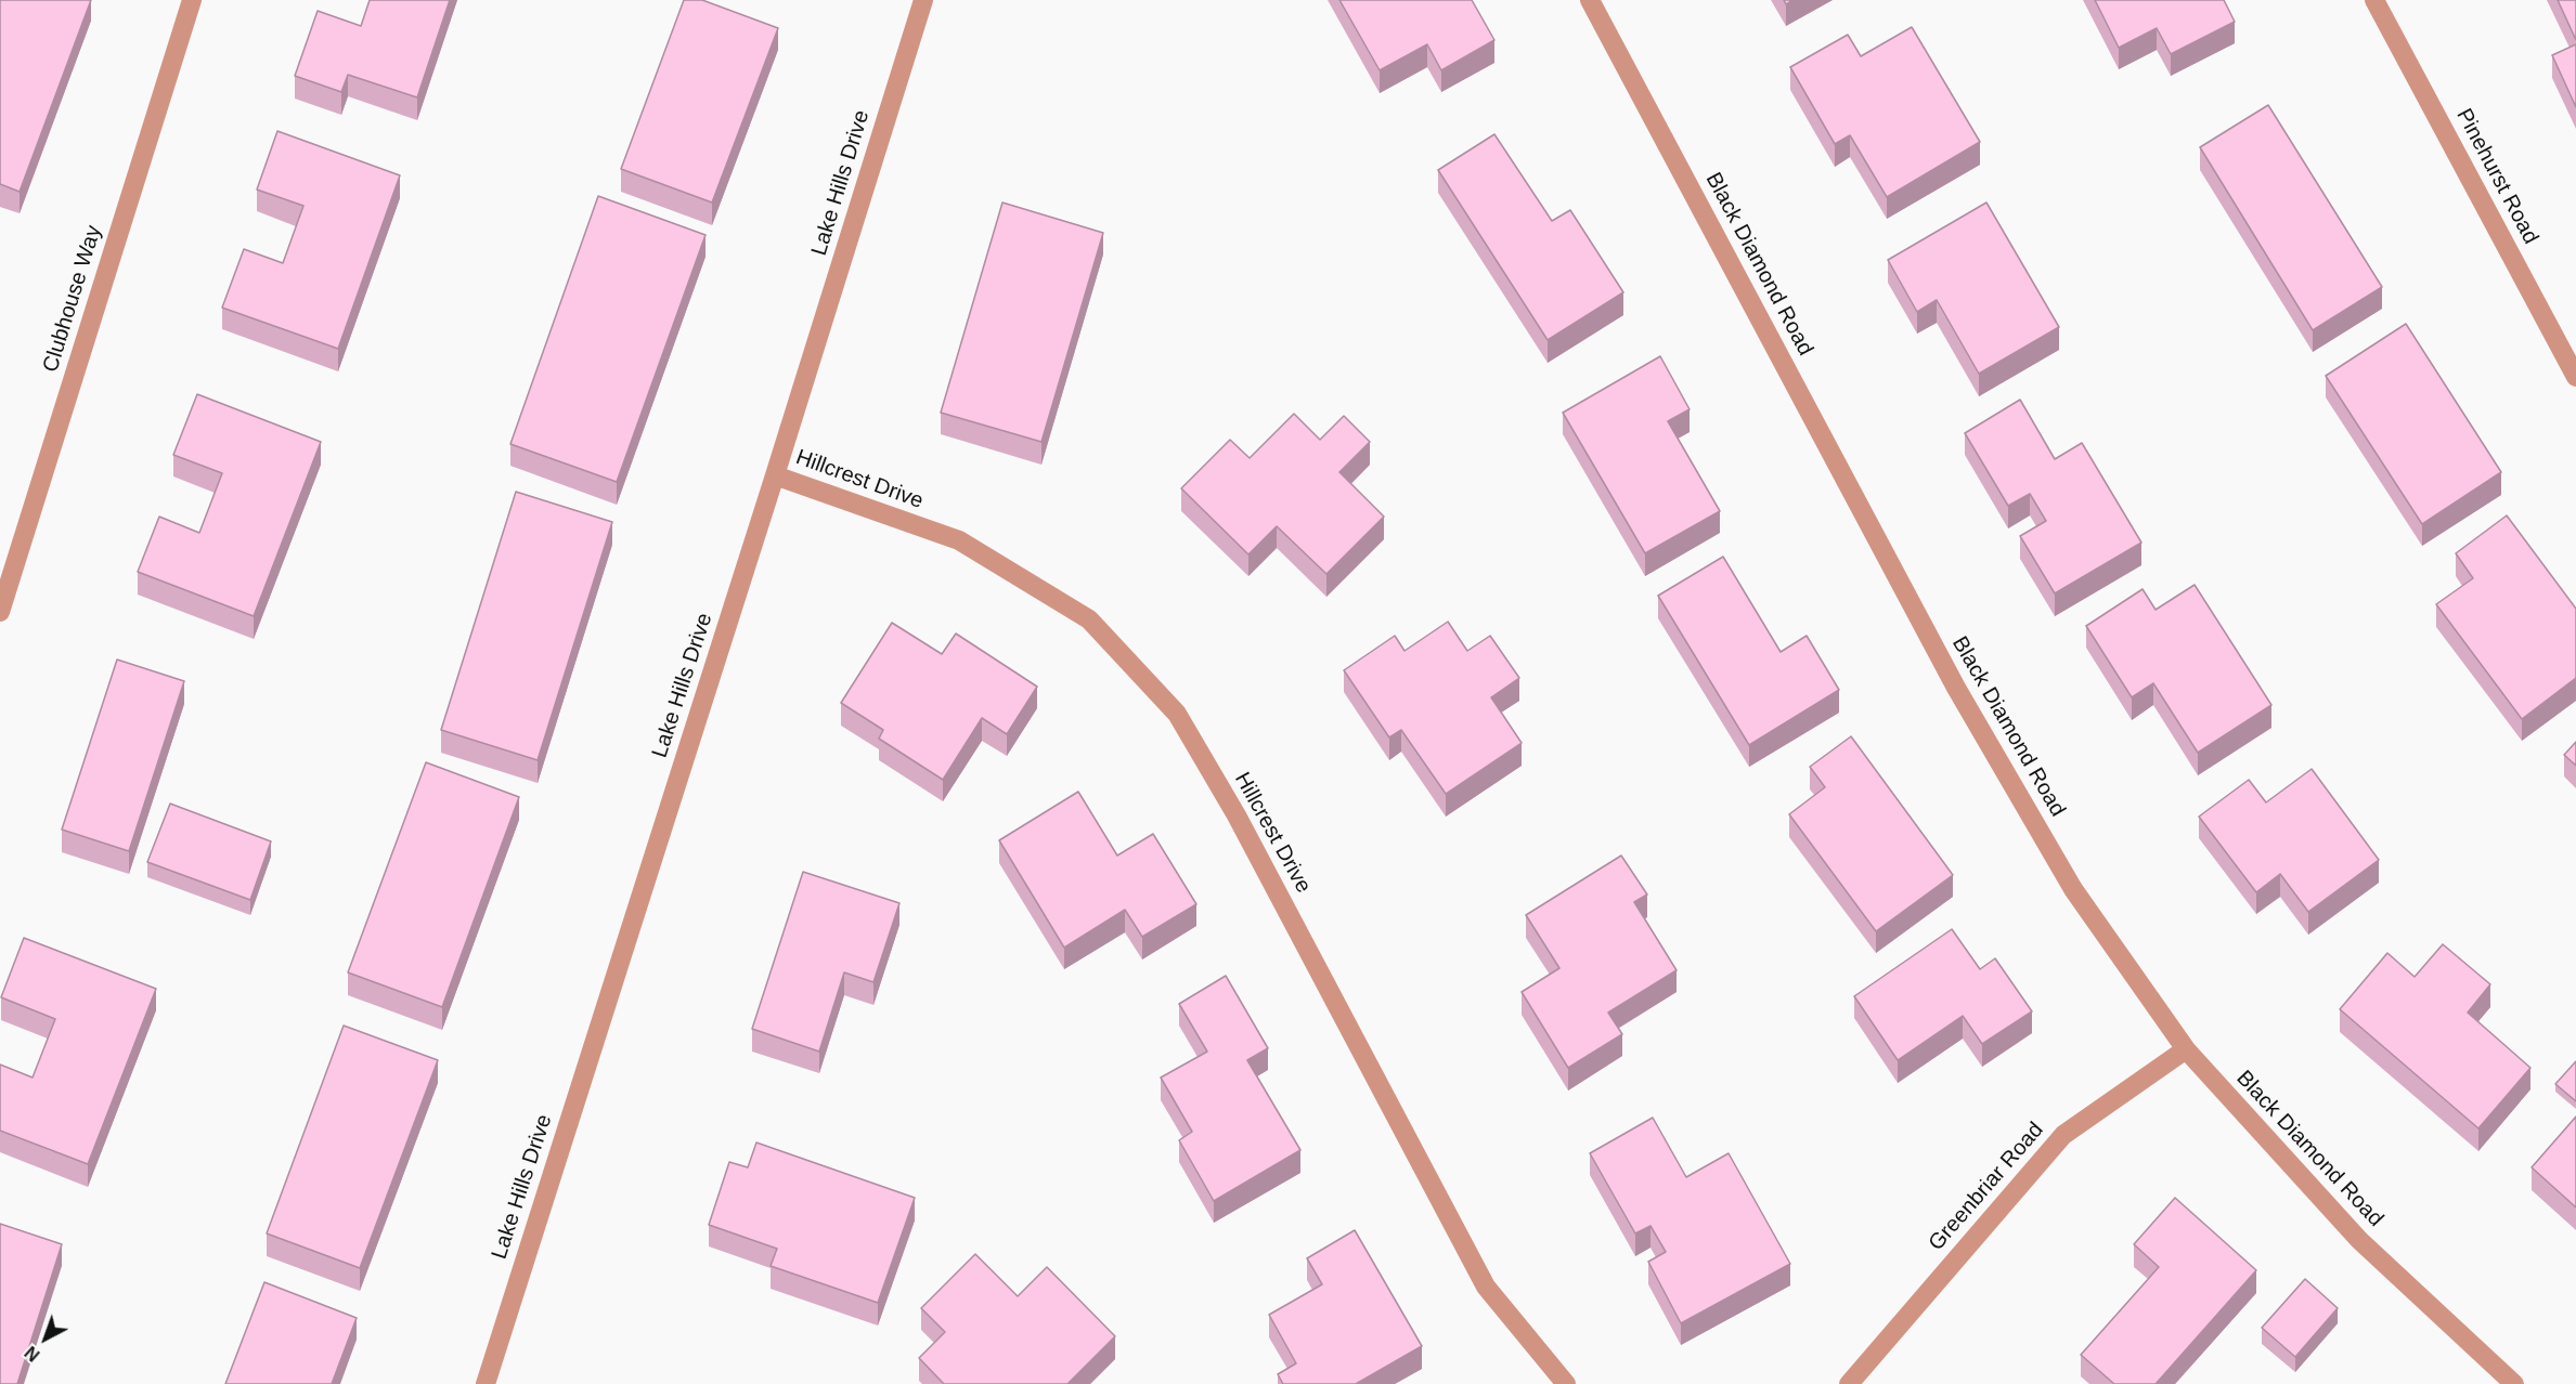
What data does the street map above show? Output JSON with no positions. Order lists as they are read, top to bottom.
{
  "streets": {
    "street": [
      "Pinehurst Road",
      "Lake Hills Drive",
      "Black Diamond Road",
      "Clubhouse Way",
      "Hillcrest Drive",
      "Greenbriar Road"
    ]
  },
  "crossings": [
    ["Lake Hills Drive", "Hillcrest Drive"],
    ["Black Diamond Road", "Greenbriar Road"]
  ],
  "north": "bottom left"
}
